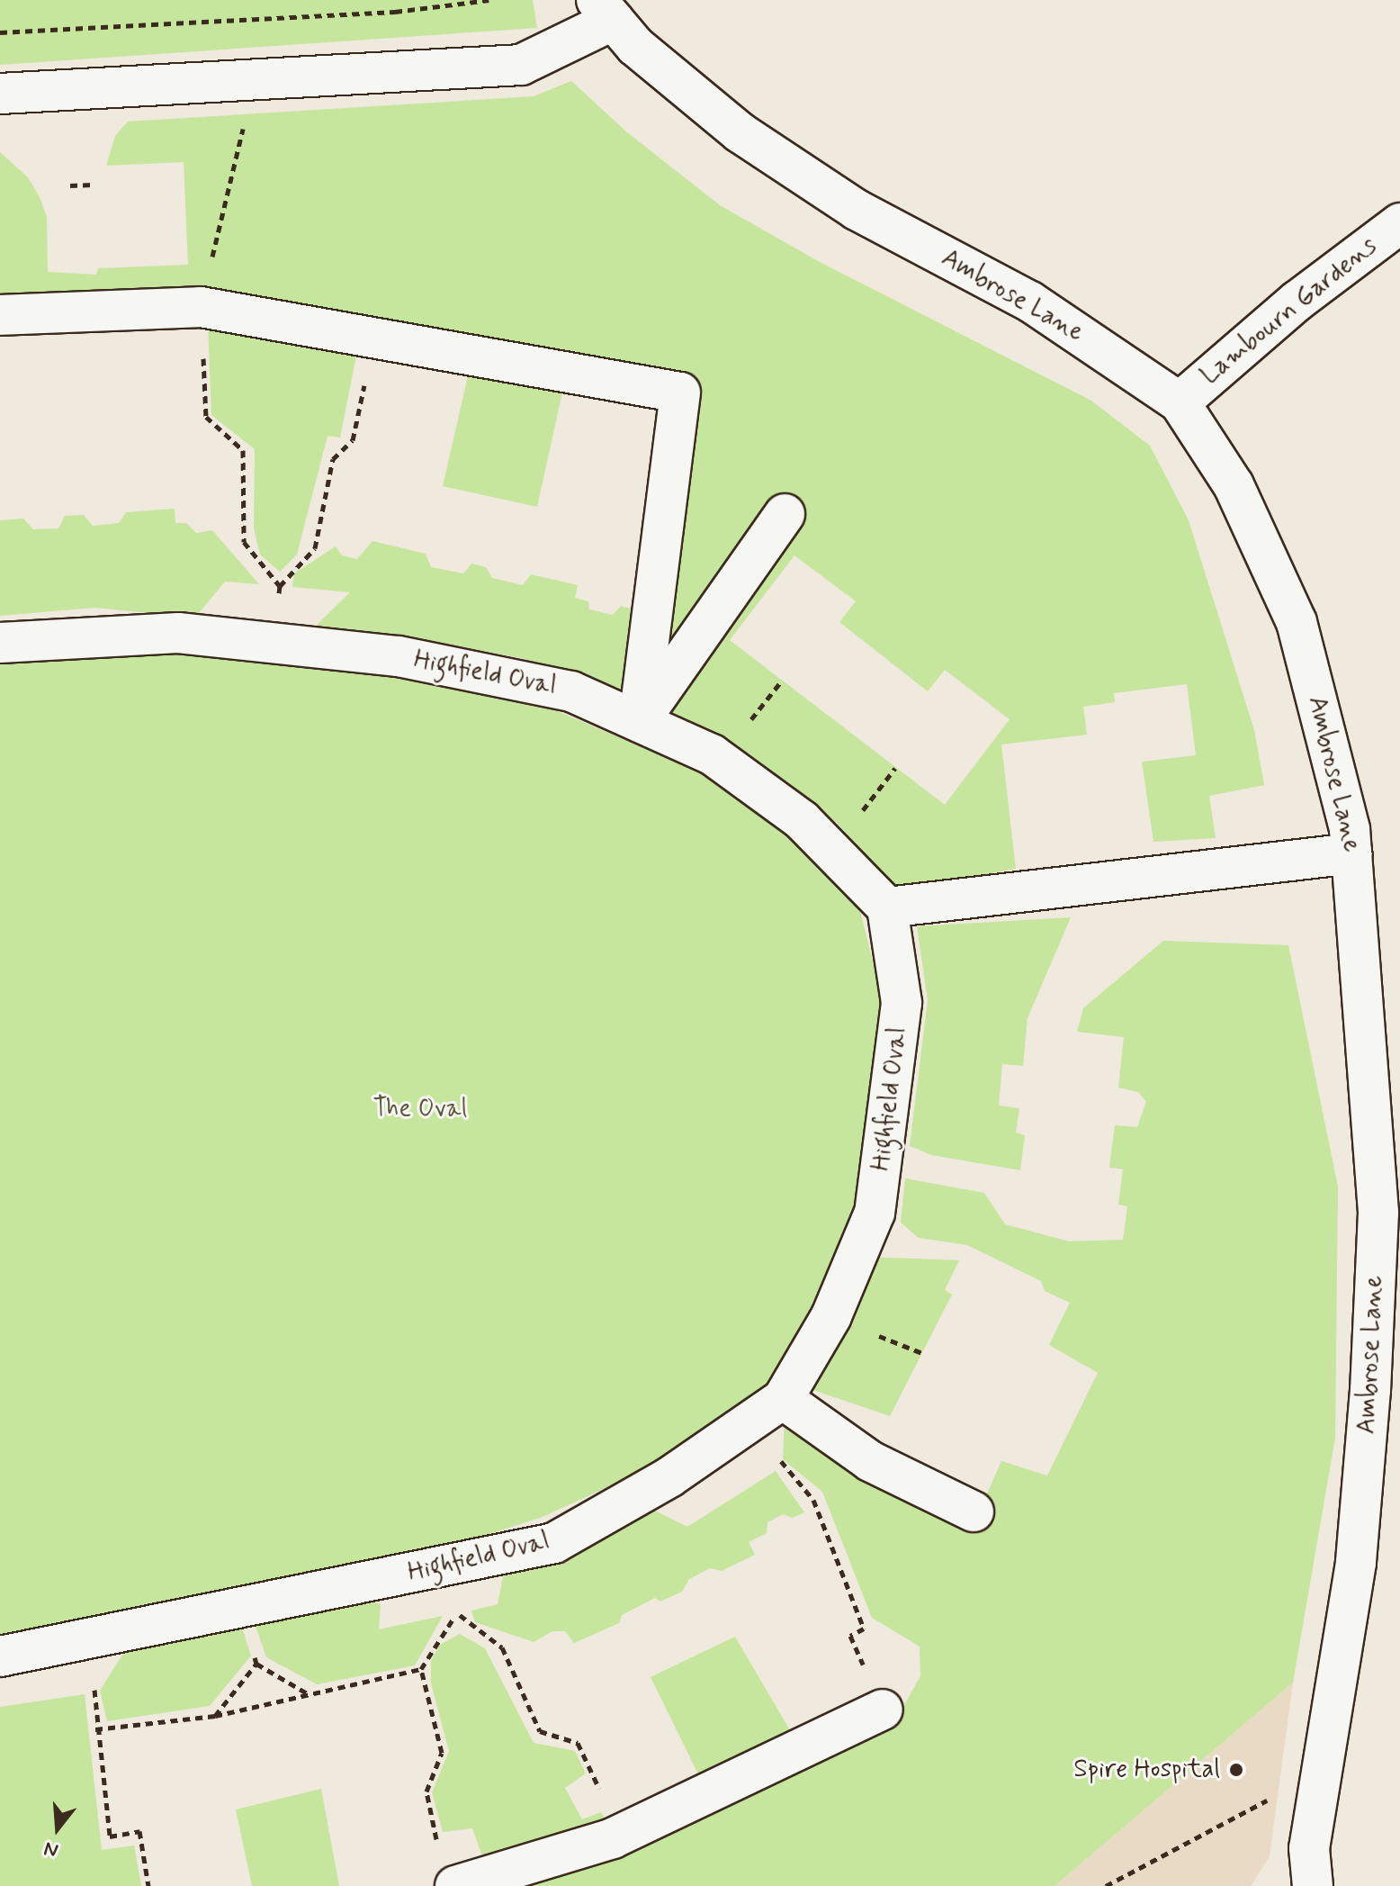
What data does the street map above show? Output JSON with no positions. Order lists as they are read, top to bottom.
{
  "streets": {
    "street": ["Ambrose Lane", "Lambourn Gardens", "Highfield Oval"]
  },
  "crossings": [
    ["Ambrose Lane", "Lambourn Gardens"]
  ],
  "parks": ["The Oval"],
  "places": ["Spire Hospital"],
  "north": "bottom"
}
